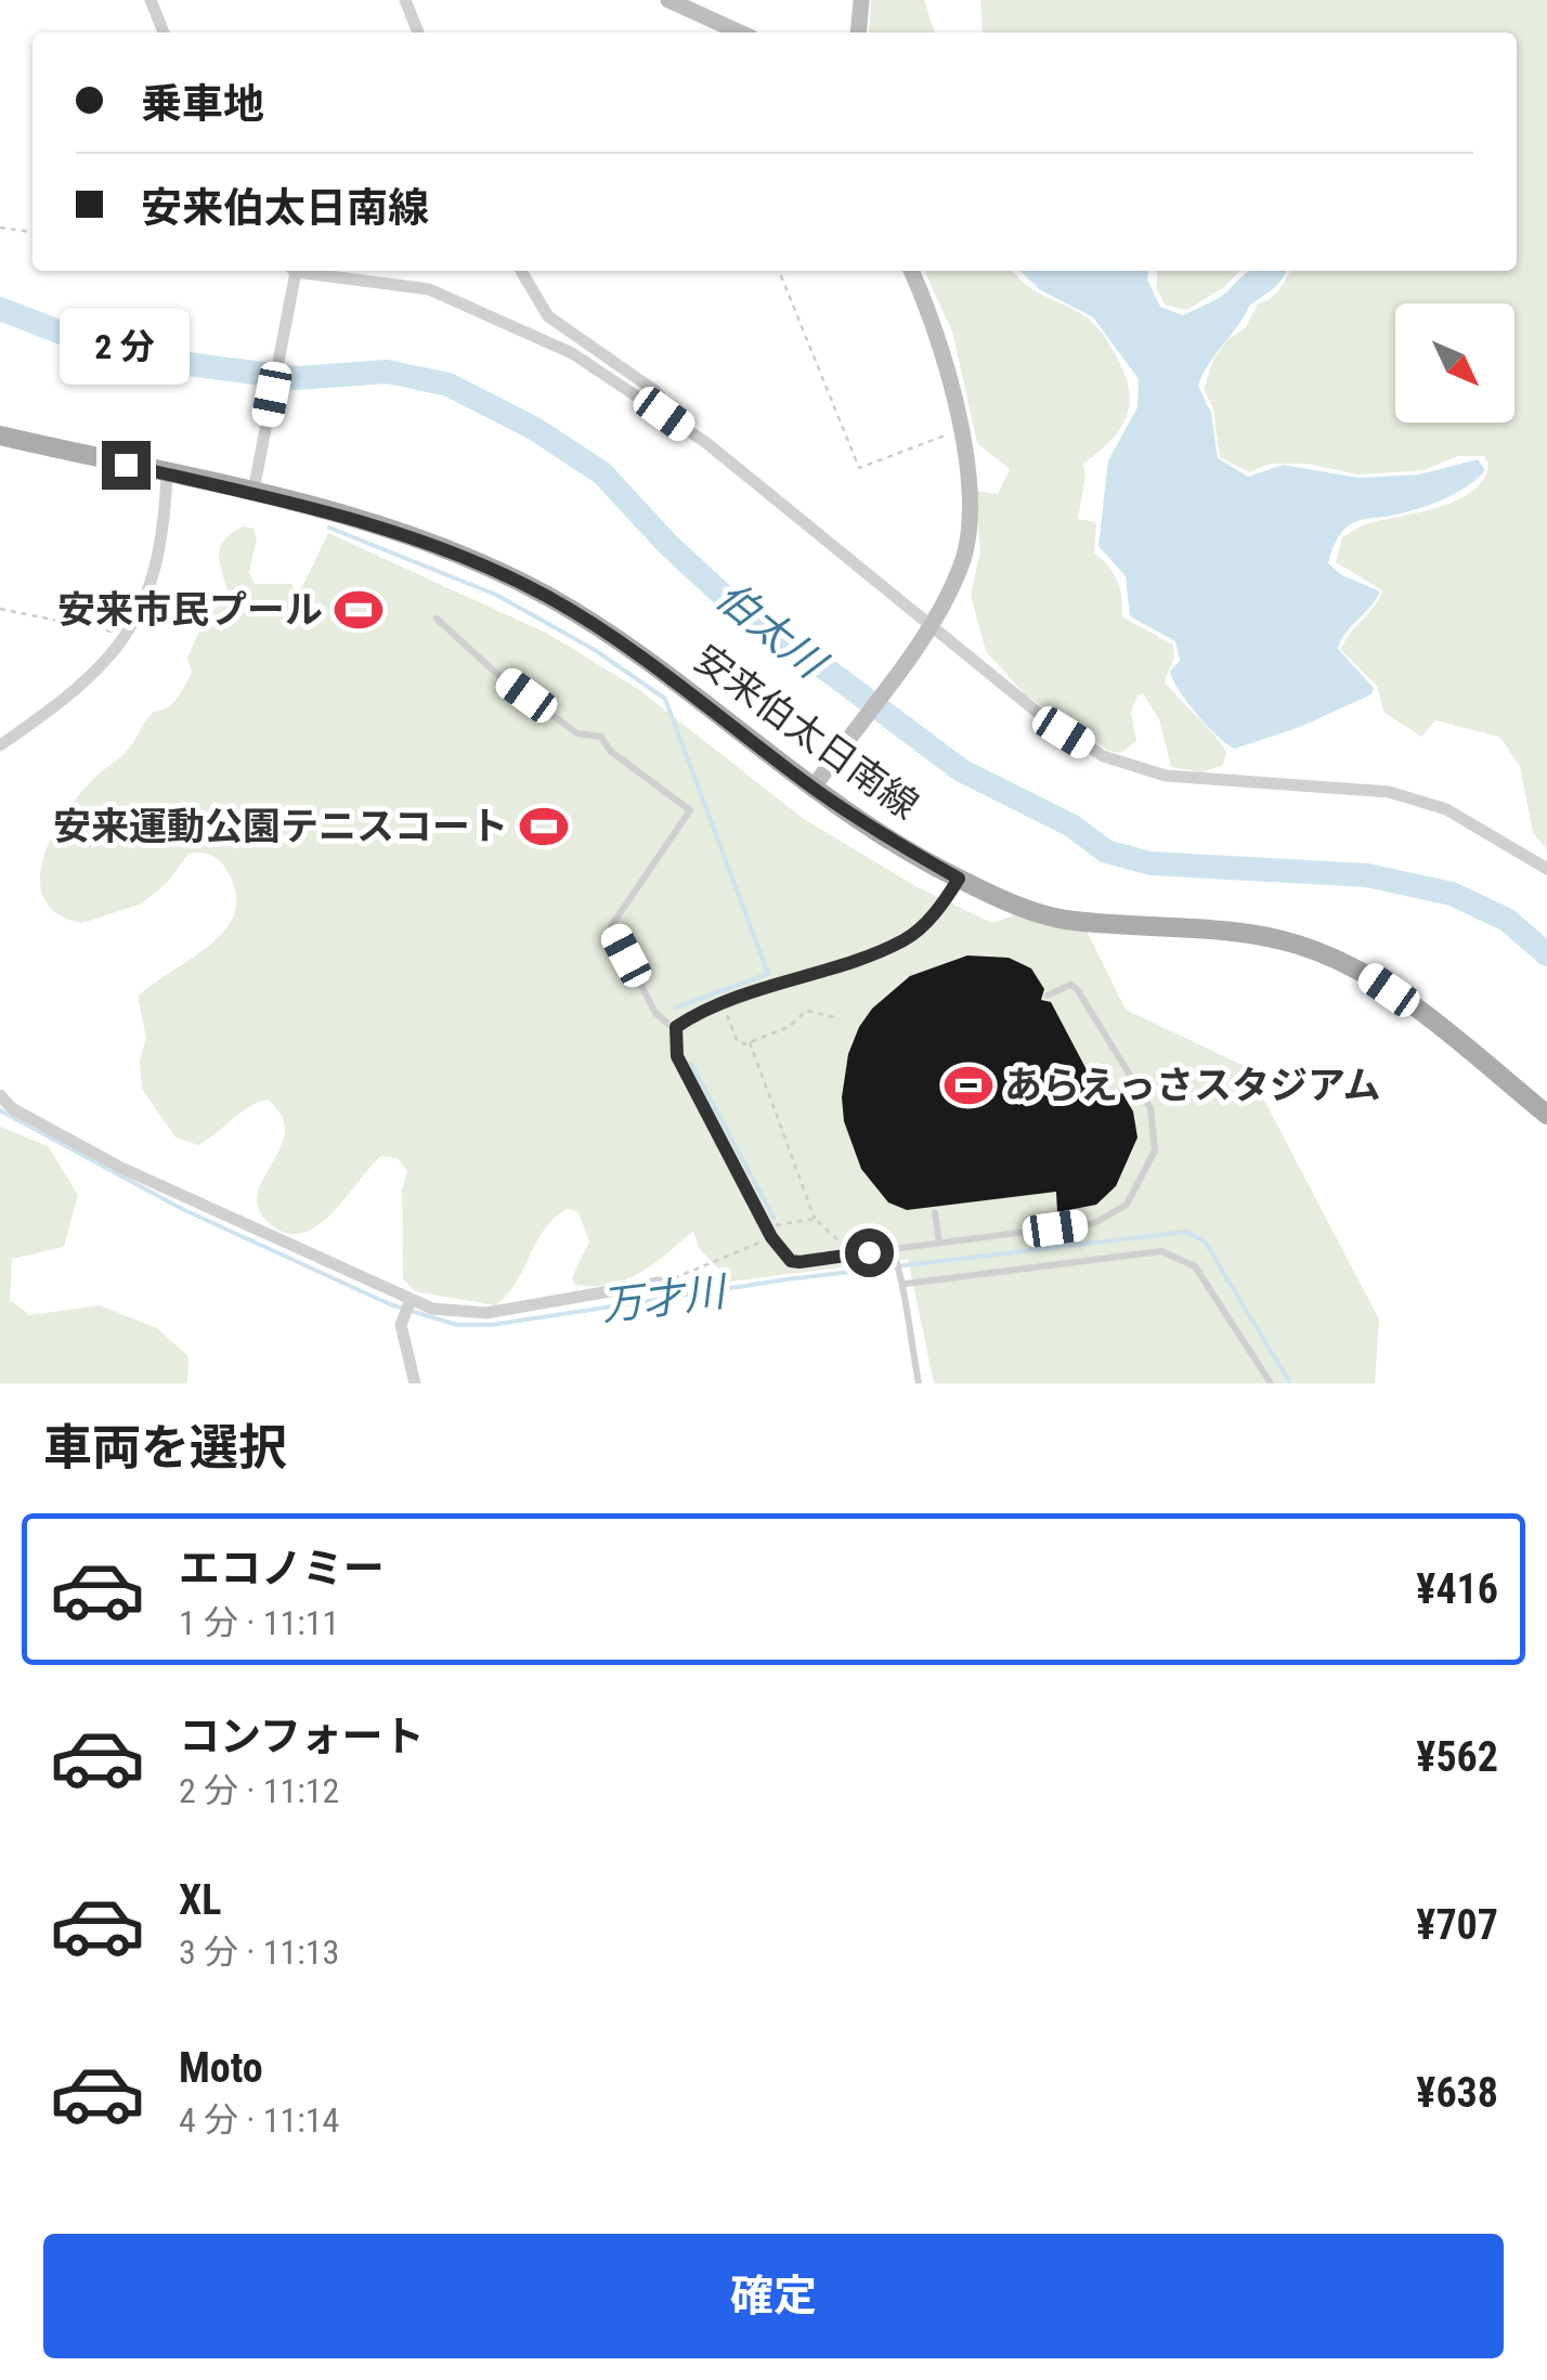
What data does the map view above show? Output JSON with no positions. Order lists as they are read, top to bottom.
{
  "streets": {
    "main road": ["安来伯太日南線"]
  },
  "water": ["伯太川", "万才川"],
  "places": {
    "sports": ["安来市民プール", "安来運動公園テニスコート", "あらえっさスタジアム"]
  },
  "north": "bottom right",
  "page": {
    "banner": ["乗車地", "安来伯太日南線"],
    "bubble": "2 分",
    "heading": "車両を選択",
    "list": [
      {
        "name": "エコノミー",
        "note": "1 分 · 11:11",
        "value": "¥416"
      },
      {
        "name": "コンフォート",
        "note": "2 分 · 11:12",
        "value": "¥562"
      },
      {
        "name": "XL",
        "note": "3 分 · 11:13",
        "value": "¥707"
      },
      {
        "name": "Moto",
        "note": "4 分 · 11:14",
        "value": "¥638"
      }
    ],
    "buttons": "確定"
  }
}
